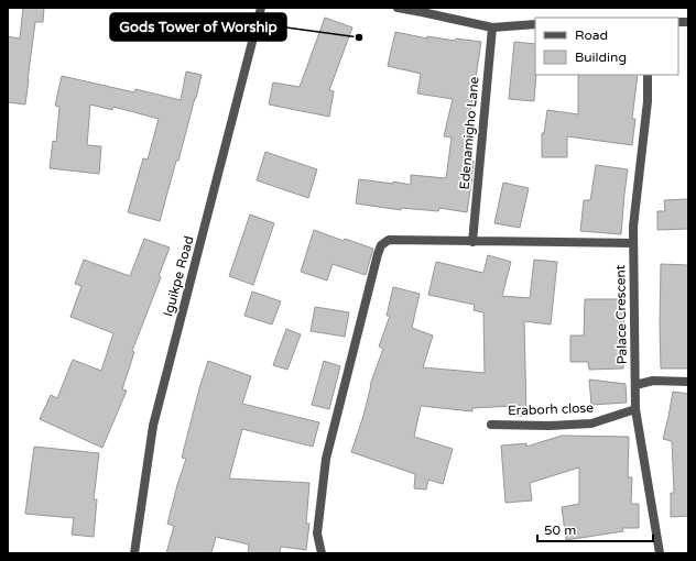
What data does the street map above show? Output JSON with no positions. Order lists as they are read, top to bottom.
{
  "streets": {
    "street": [
      "Edenamigho Lane",
      "Iguikpe Road",
      "Palace Crescent",
      "Eraborh close"
    ]
  },
  "crossings": [
    ["Palace Crescent", "Eraborh close"]
  ],
  "places": ["Gods Tower of Worship"],
  "legend": ["Road", "Building"],
  "scale_bar": "50 m"
}
